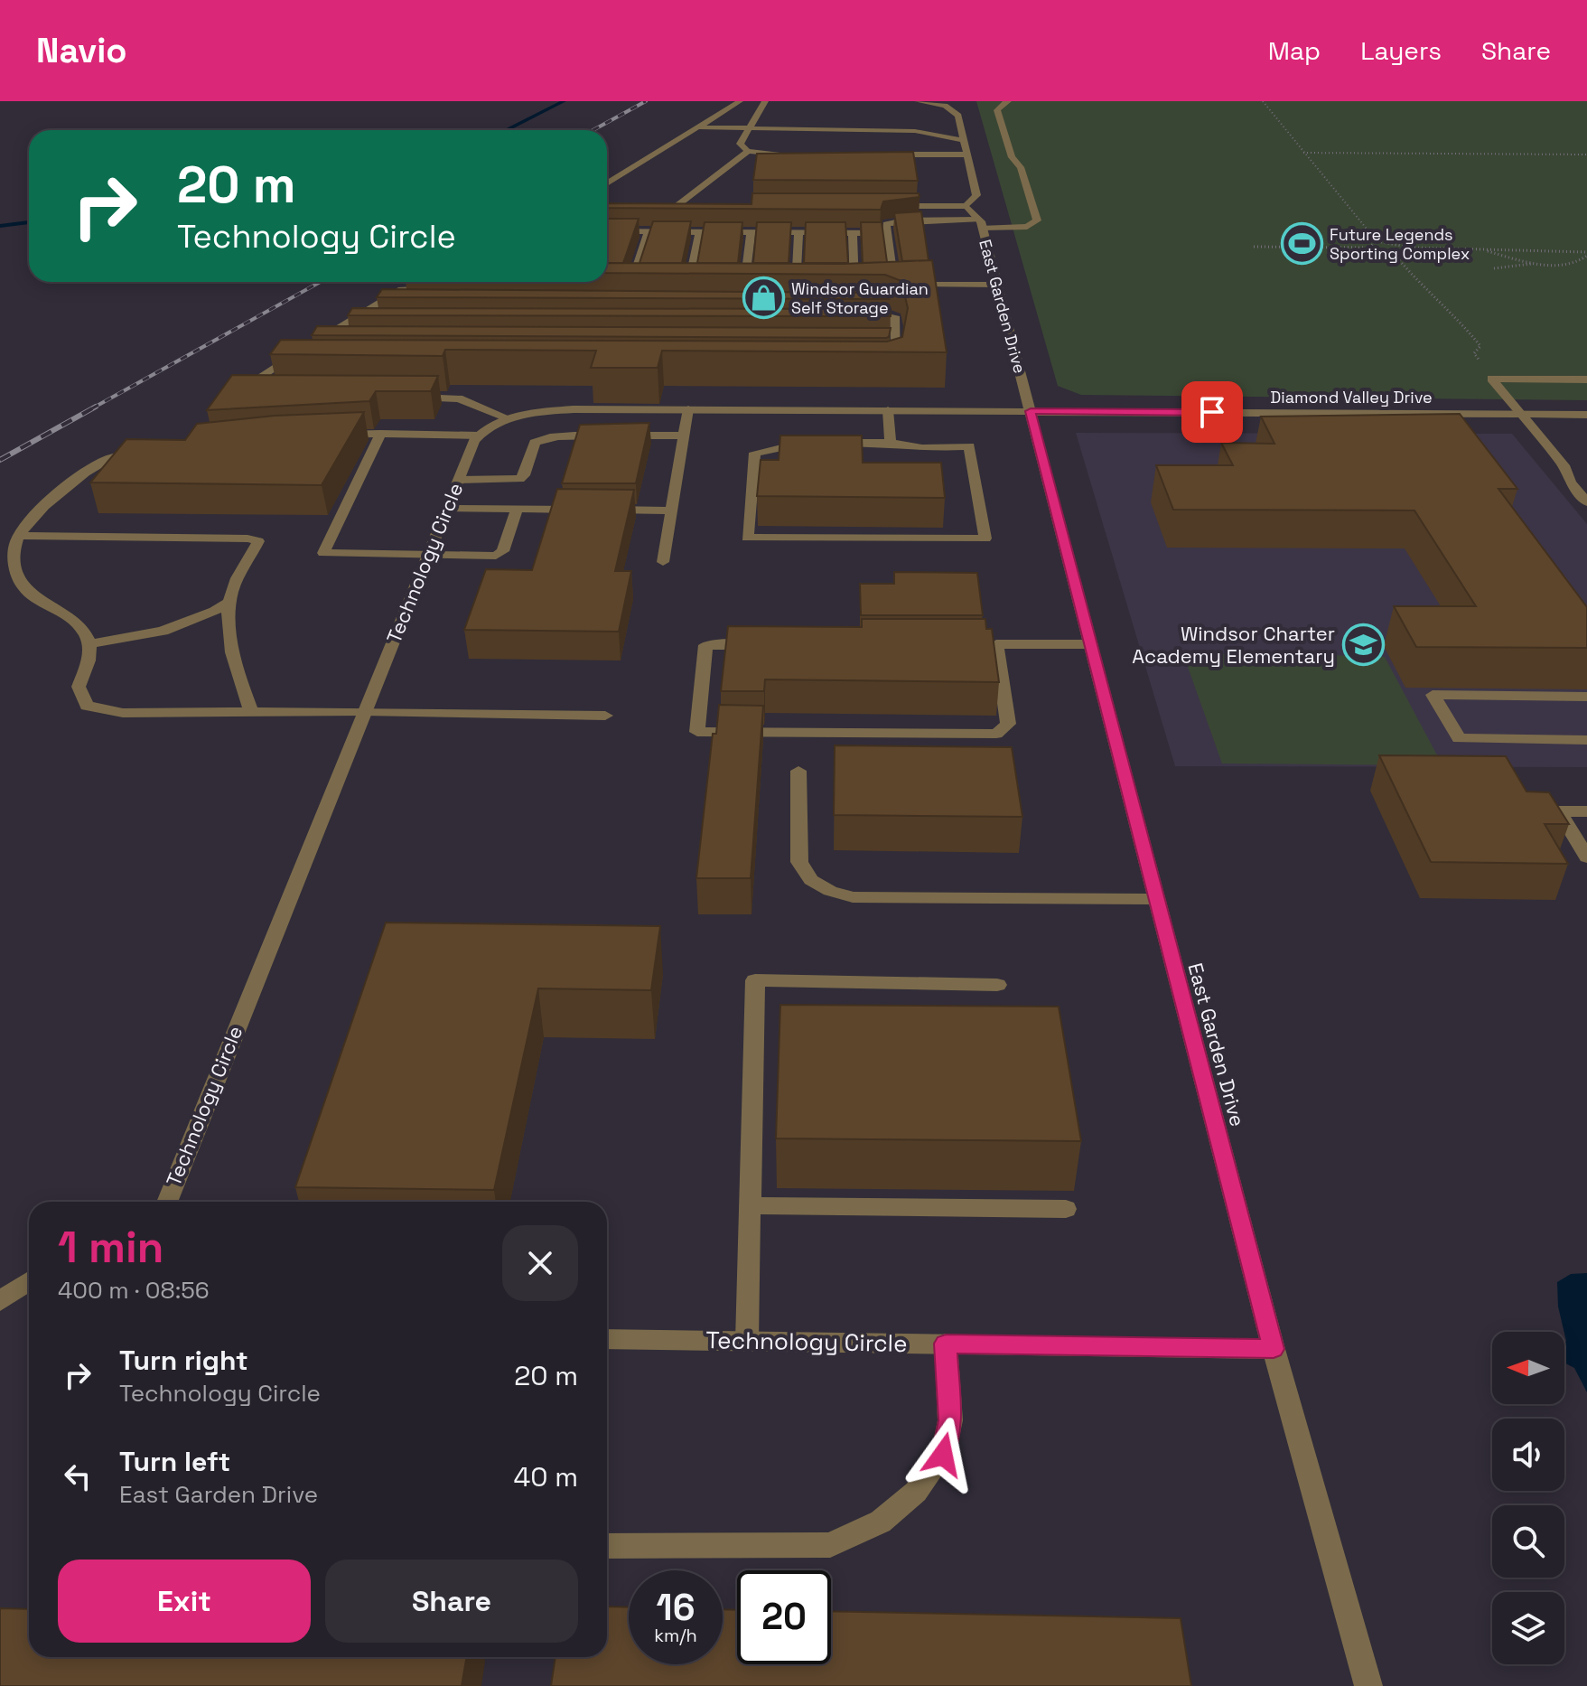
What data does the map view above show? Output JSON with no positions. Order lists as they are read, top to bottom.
{
  "streets": {
    "street": ["East Garden Drive", "Diamond Valley Drive", "Technology Circle"]
  },
  "crossings": [
    ["East Garden Drive", "Diamond Valley Drive"],
    ["East Garden Drive", "Technology Circle"]
  ],
  "places": {
    "sports": ["Future Legends Sporting Complex"],
    "shop": ["Windsor Guardian Self Storage"],
    "school or university": ["Windsor Charter Academy Elementary"]
  },
  "north": "left",
  "page": {
    "header": "Navio",
    "nav": ["Map", "Layers", "Share"],
    "turn": ["20 m", "Technology Circle"],
    "heading": ["1 min", "400 m · 08:56"],
    "list": [
      {
        "name": "Turn right",
        "note": "Technology Circle",
        "value": "20 m"
      },
      {
        "name": "Turn left",
        "note": "East Garden Drive",
        "value": "40 m"
      }
    ],
    "buttons": ["Exit", "Share"],
    "speed": "16 km/h",
    "limit": "20"
  }
}
